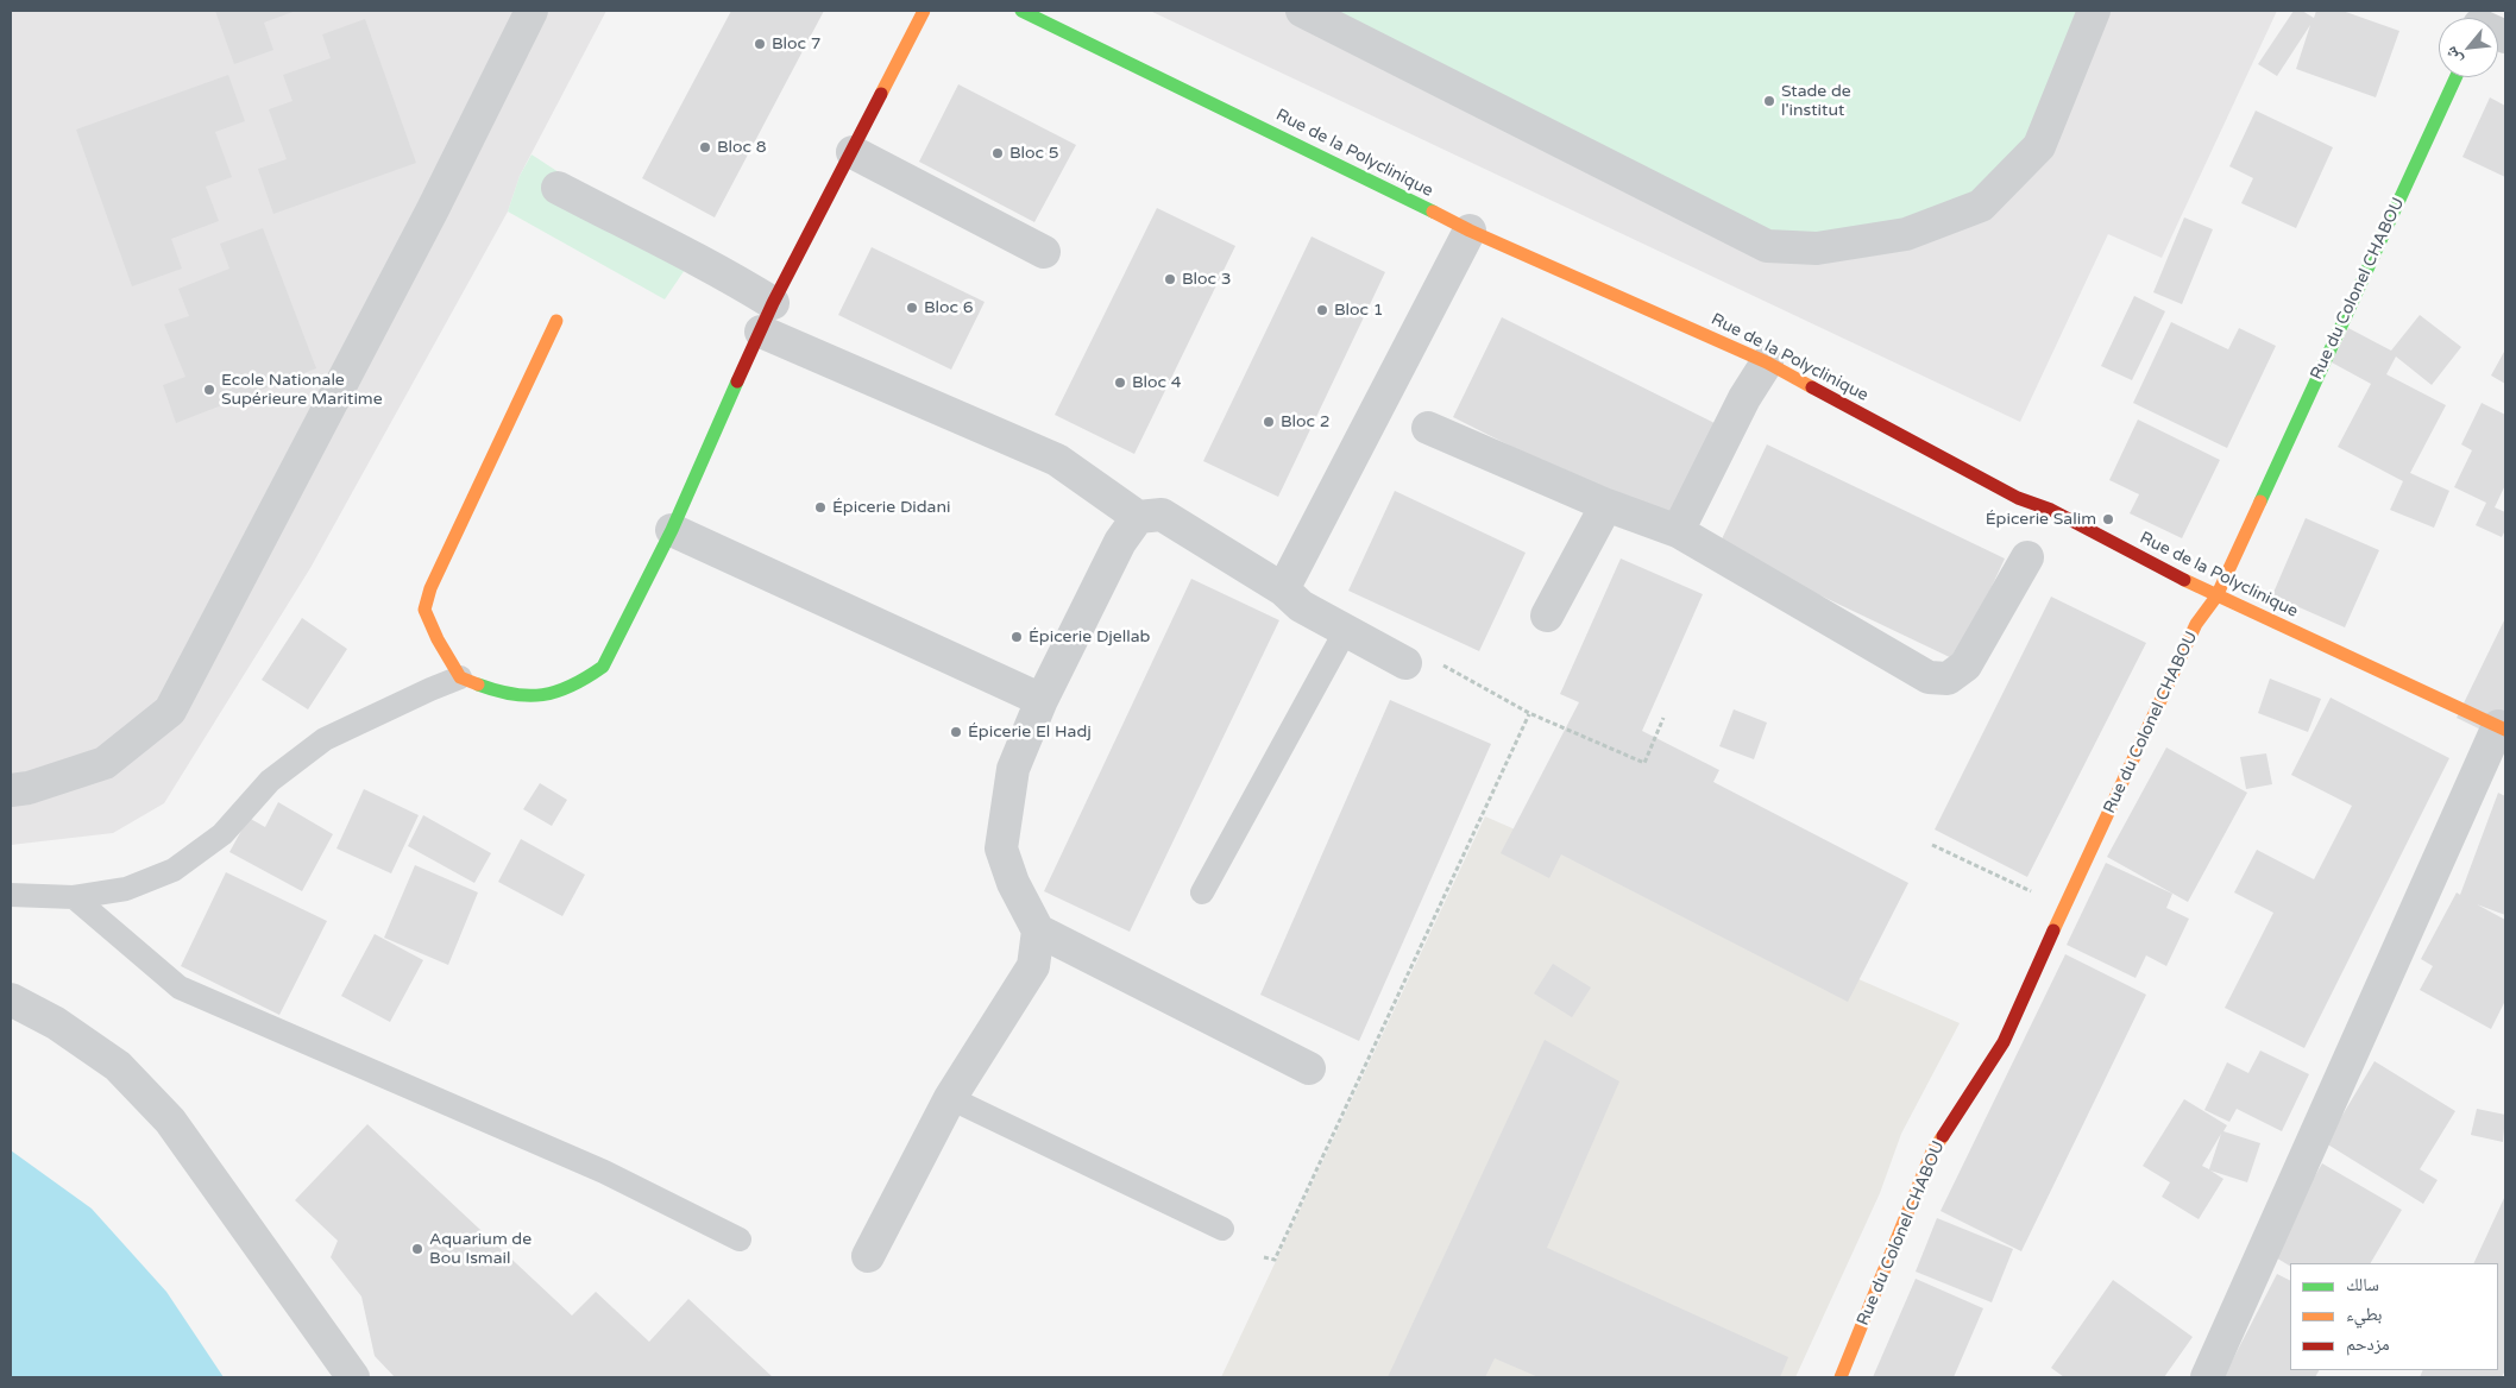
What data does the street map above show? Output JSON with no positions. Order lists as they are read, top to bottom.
{
  "streets": {
    "street": ["Rue de la Polyclinique", "Rue du Colonel CHABOU"]
  },
  "crossings": [
    ["Rue de la Polyclinique", "Rue du Colonel CHABOU"]
  ],
  "places": [
    "Bloc 7",
    "Stade de l'institut",
    "Bloc 8",
    "Bloc 5",
    "Bloc 3",
    "Bloc 6",
    "Bloc 1",
    "Bloc 4",
    "Ecole Nationale Supérieure Maritime",
    "Bloc 2",
    "Épicerie Didani",
    "Épicerie Salim",
    "Épicerie Djellab",
    "Épicerie El Hadj",
    "Aquarium de Bou Ismail"
  ],
  "legend": ["سالك", "بطيء", "مزدحم"],
  "north": "bottom left"
}
